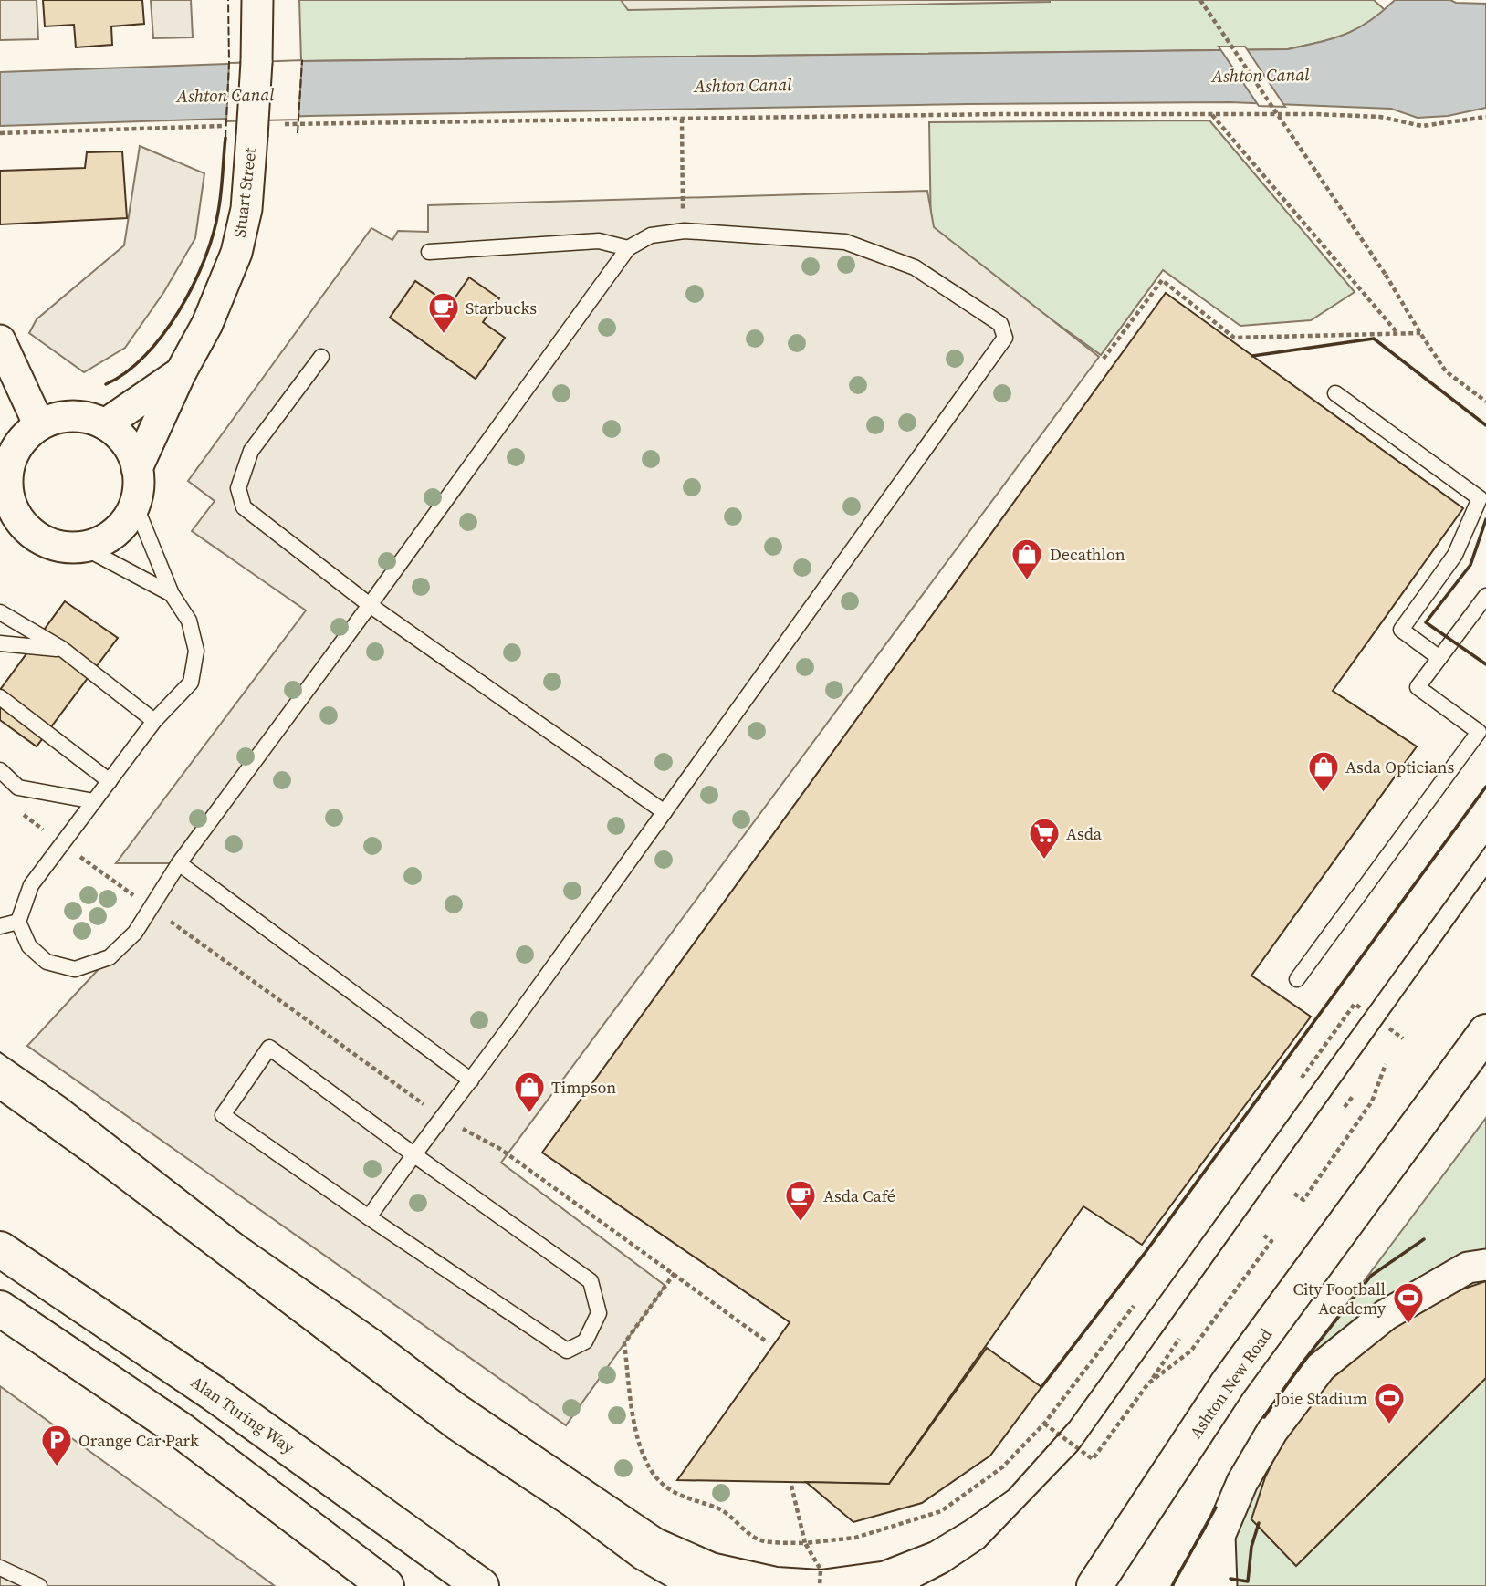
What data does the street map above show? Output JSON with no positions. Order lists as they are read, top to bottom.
{
  "streets": {
    "main road": ["Ashton New Road", "Alan Turing Way"],
    "street": ["Stuart Street"]
  },
  "water": ["Ashton Canal"],
  "places": {
    "cafe": ["Starbucks", "Asda Café"],
    "shop": ["Decathlon", "Asda Opticians", "Timpson"],
    "supermarket": ["Asda"],
    "sports": ["City Football Academy", "Joie Stadium"],
    "parking": ["Orange Car Park"]
  }
}
